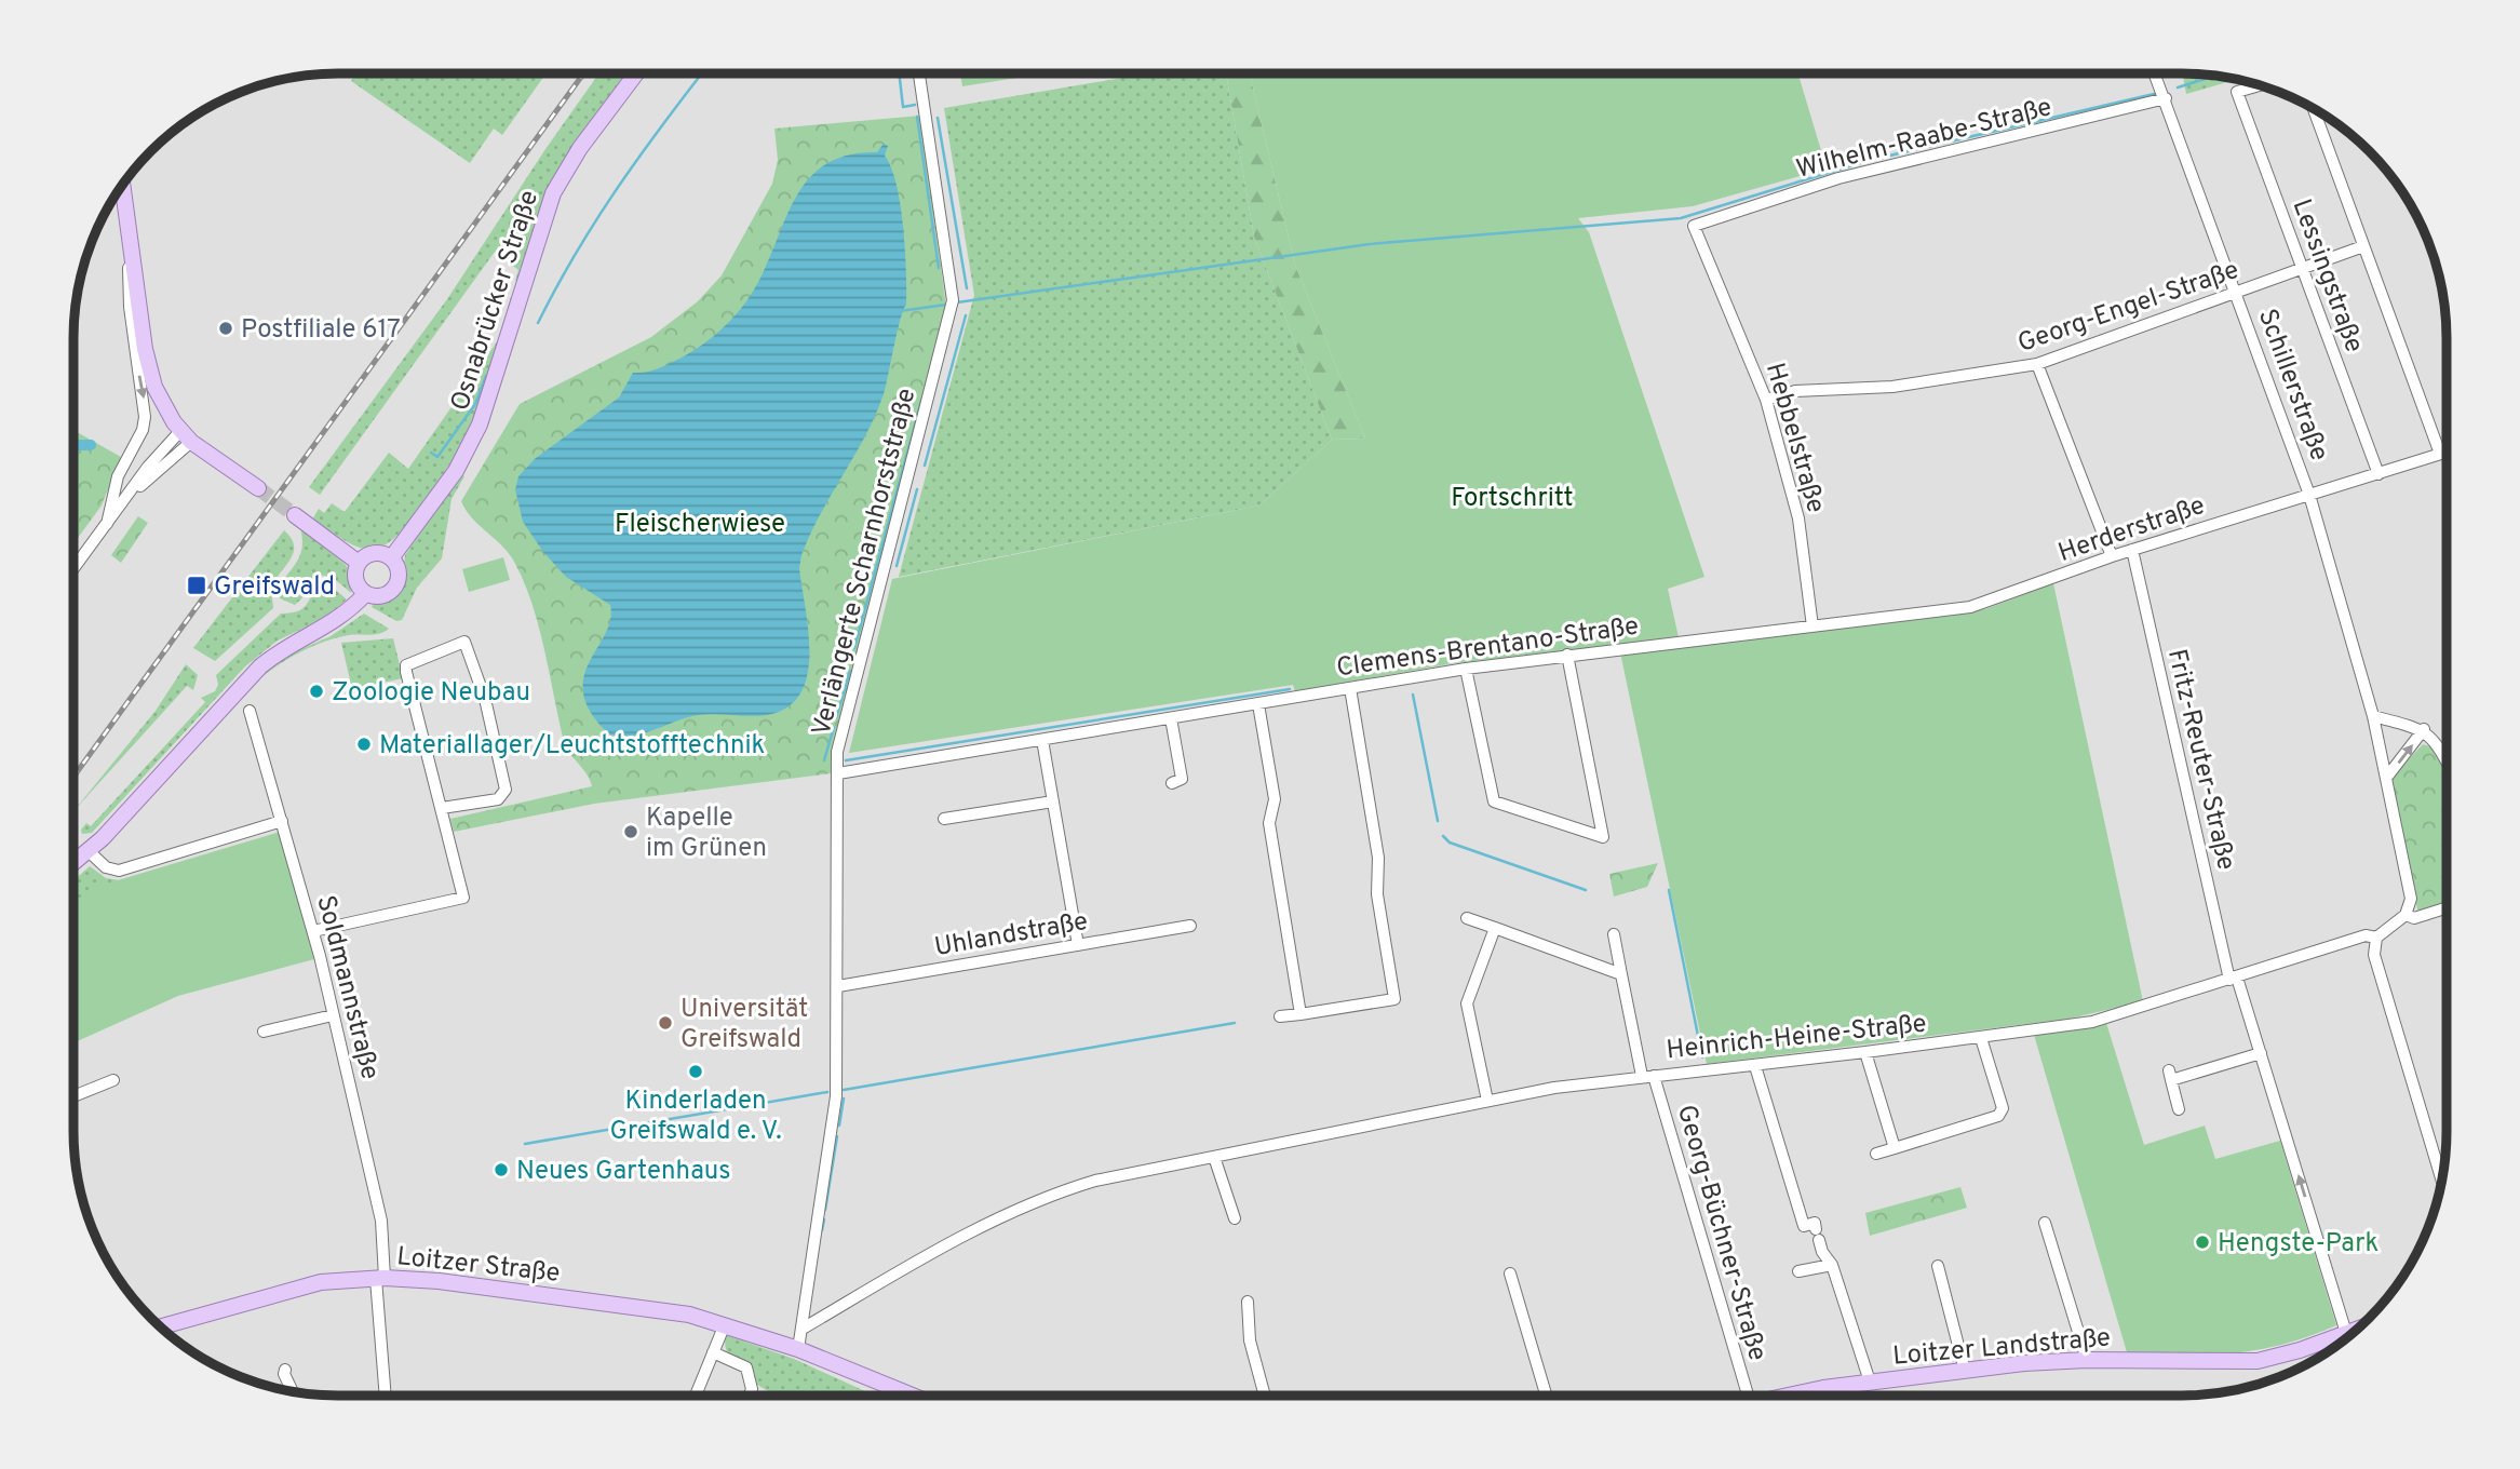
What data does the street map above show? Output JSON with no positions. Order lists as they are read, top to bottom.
{
  "streets": {
    "main road": ["Osnabrücker Straße", "Loitzer Straße", "Loitzer Landstraße"],
    "street": [
      "Wilhelm-Raabe-Straße",
      "Lessingstraße",
      "Georg-Engel-Straße",
      "Schillerstraße",
      "Hebbelstraße",
      "Herderstraße",
      "Verlängerte Scharnhorststraße",
      "Clemens-Brentano-Straße",
      "Fritz-Reuter-Straße",
      "Uhlandstraße",
      "Soldmannstraße",
      "Heinrich-Heine-Straße",
      "Georg-Büchner-Straße"
    ]
  },
  "crossings": [
    ["Wilhelm-Raabe-Straße", "Schillerstraße"],
    ["Wilhelm-Raabe-Straße", "Hebbelstraße"],
    ["Lessingstraße", "Georg-Engel-Straße"],
    ["Lessingstraße", "Herderstraße"],
    ["Georg-Engel-Straße", "Schillerstraße"],
    ["Georg-Engel-Straße", "Hebbelstraße"],
    ["Schillerstraße", "Herderstraße"],
    ["Hebbelstraße", "Herderstraße"],
    ["Hebbelstraße", "Clemens-Brentano-Straße"],
    ["Herderstraße", "Clemens-Brentano-Straße"],
    ["Herderstraße", "Fritz-Reuter-Straße"],
    ["Verlängerte Scharnhorststraße", "Clemens-Brentano-Straße"],
    ["Verlängerte Scharnhorststraße", "Uhlandstraße"],
    ["Verlängerte Scharnhorststraße", "Heinrich-Heine-Straße"],
    ["Verlängerte Scharnhorststraße", "Loitzer Straße"],
    ["Fritz-Reuter-Straße", "Heinrich-Heine-Straße"],
    ["Fritz-Reuter-Straße", "Loitzer Landstraße"],
    ["Soldmannstraße", "Loitzer Straße"],
    ["Heinrich-Heine-Straße", "Georg-Büchner-Straße"]
  ],
  "one_way": ["Fritz-Reuter-Straße"],
  "parks": ["Fortschritt", "Fleischerwiese"],
  "places": {
    "other": [
      "Postfiliale 617",
      "Zoologie Neubau",
      "Materiallager/Leuchtstofftechnik",
      "Kapelle im Grünen",
      "Universität Greifswald",
      "Kinderladen Greifswald e. V.",
      "Neues Gartenhaus",
      "Hengste-Park"
    ],
    "transit": ["Greifswald"]
  }
}
